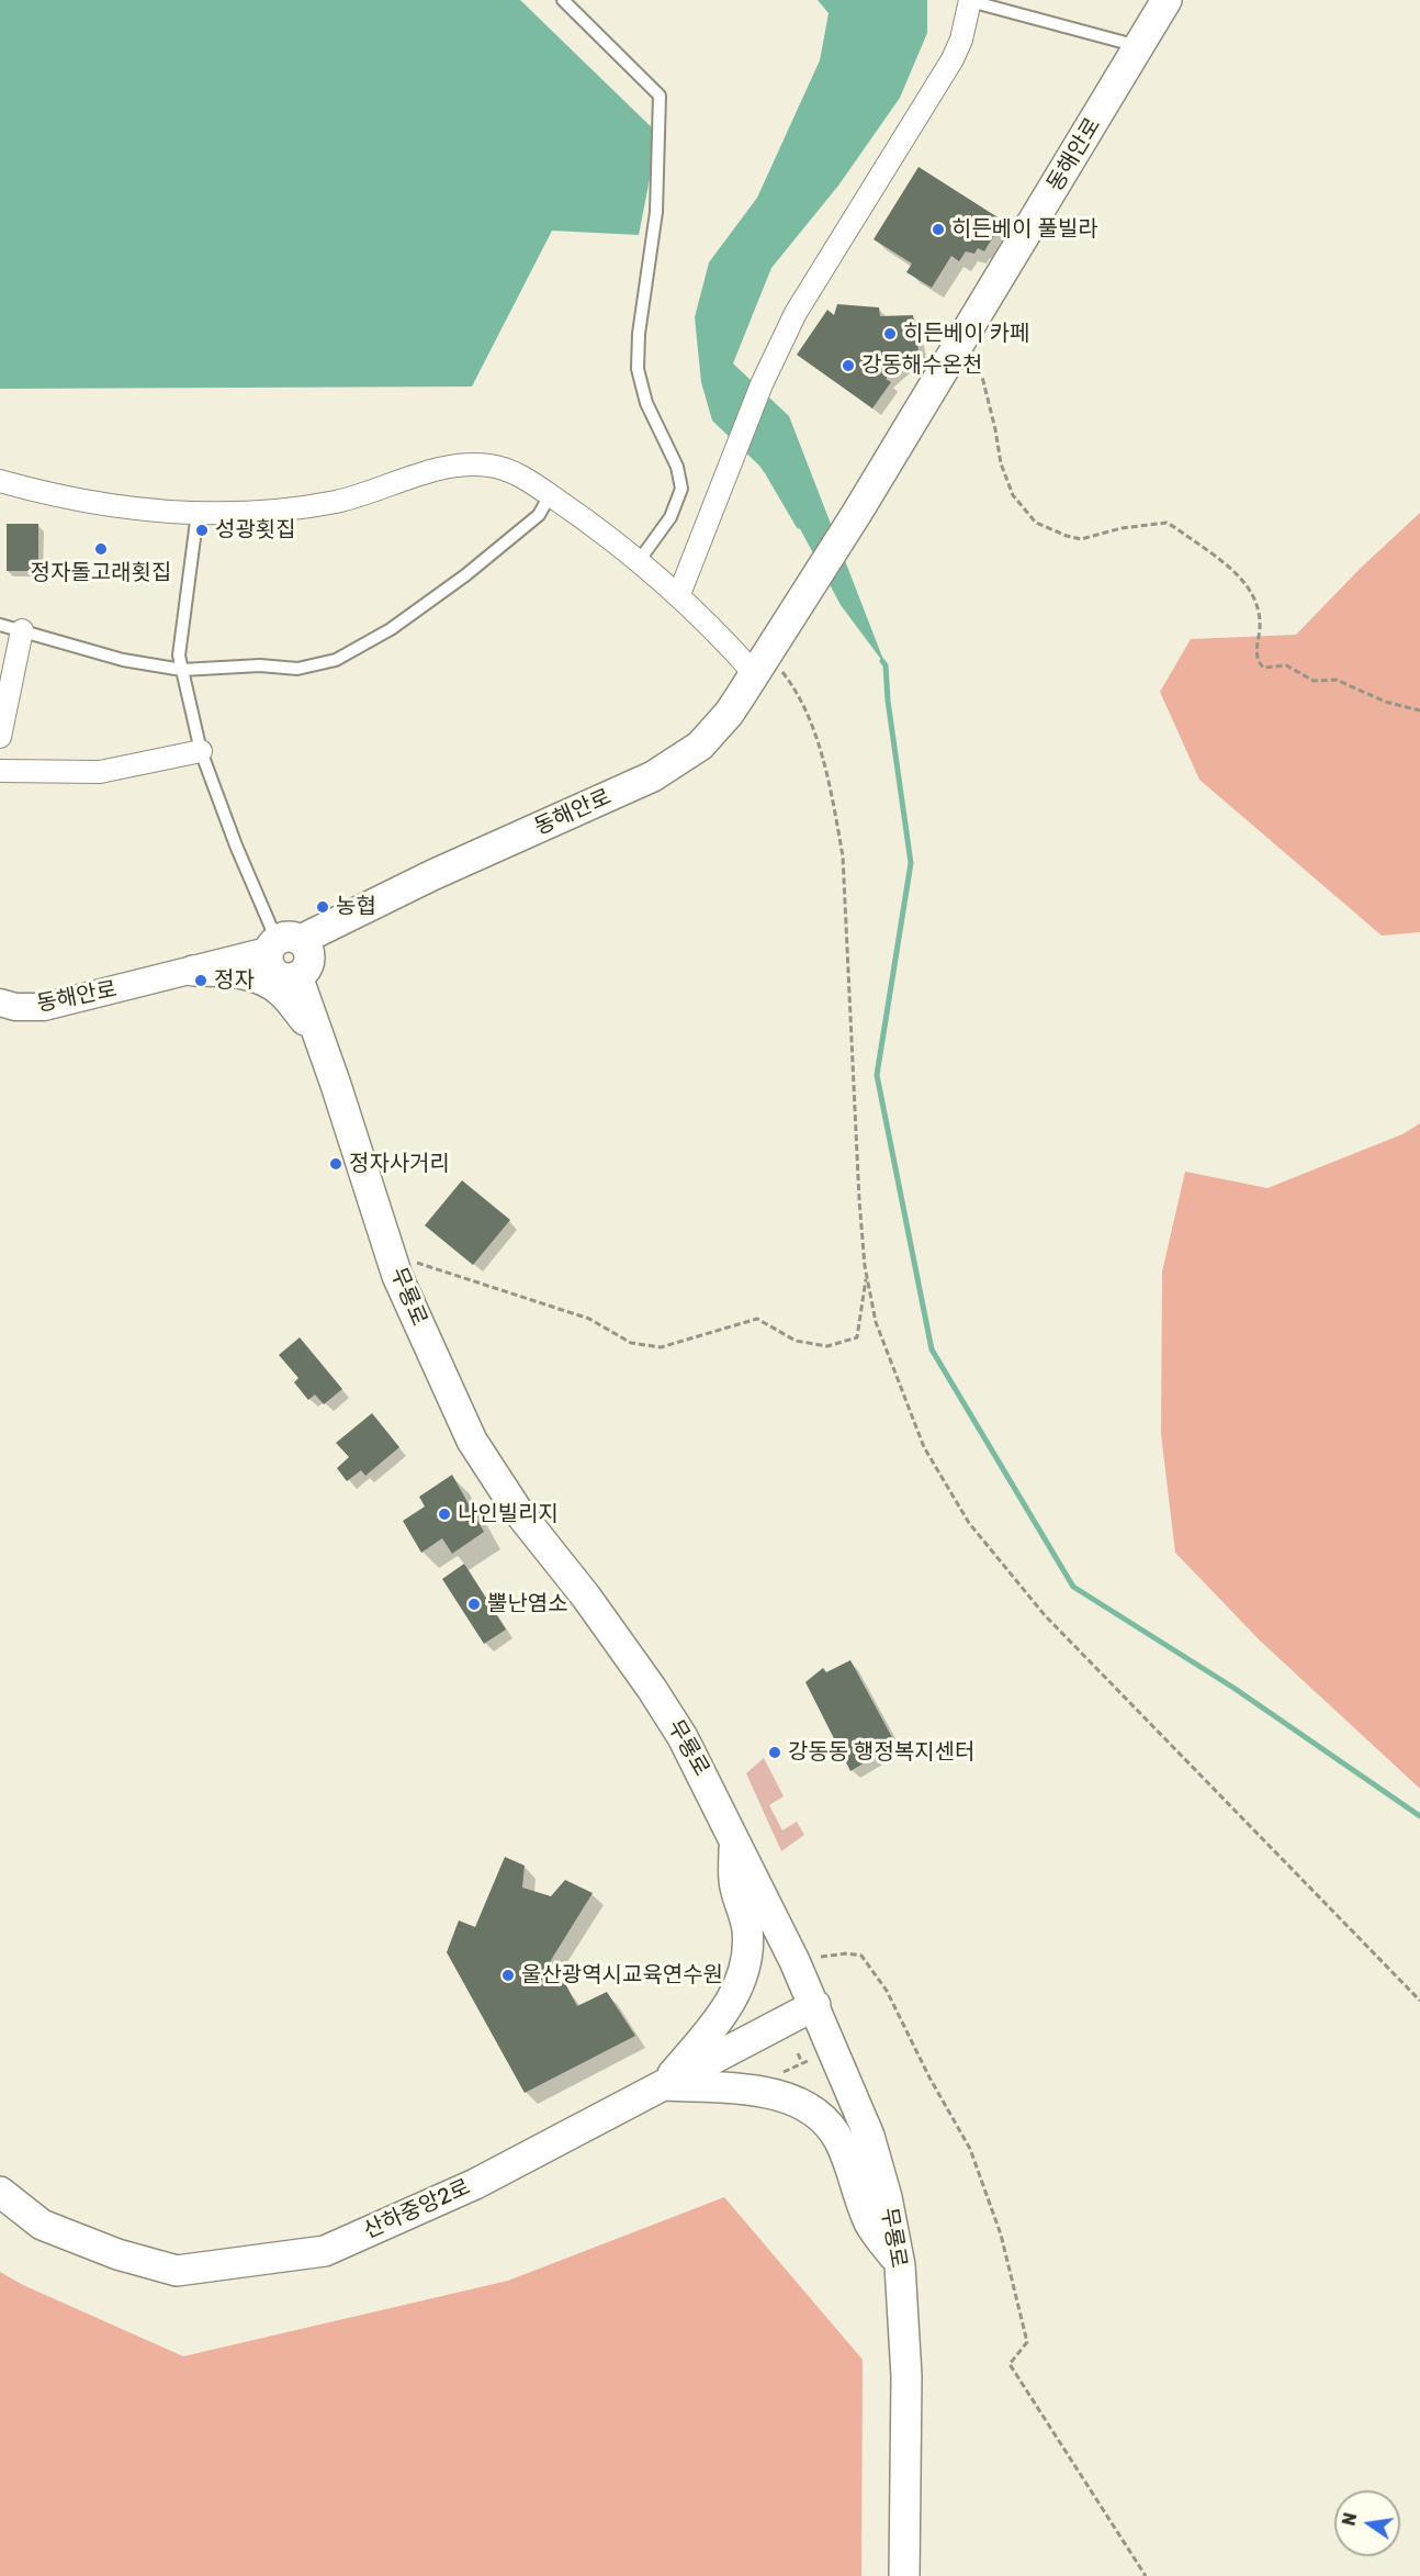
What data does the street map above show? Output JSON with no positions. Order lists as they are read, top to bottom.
{
  "streets": {
    "main road": ["동해안로", "무룡로", "산하중앙2로"]
  },
  "crossings": [
    ["동해안로", "무룡로"],
    ["무룡로", "산하중앙2로"]
  ],
  "places": [
    "히든베이 풀빌라",
    "히든베이 카페",
    "강동해수온천",
    "성광횟집",
    "정자돌고래횟집",
    "농협",
    "정자",
    "정자사거리",
    "나인빌리지",
    "뿔난염소",
    "강동동 행정복지센터",
    "울산광역시교육연수원"
  ],
  "north": "left"
}
